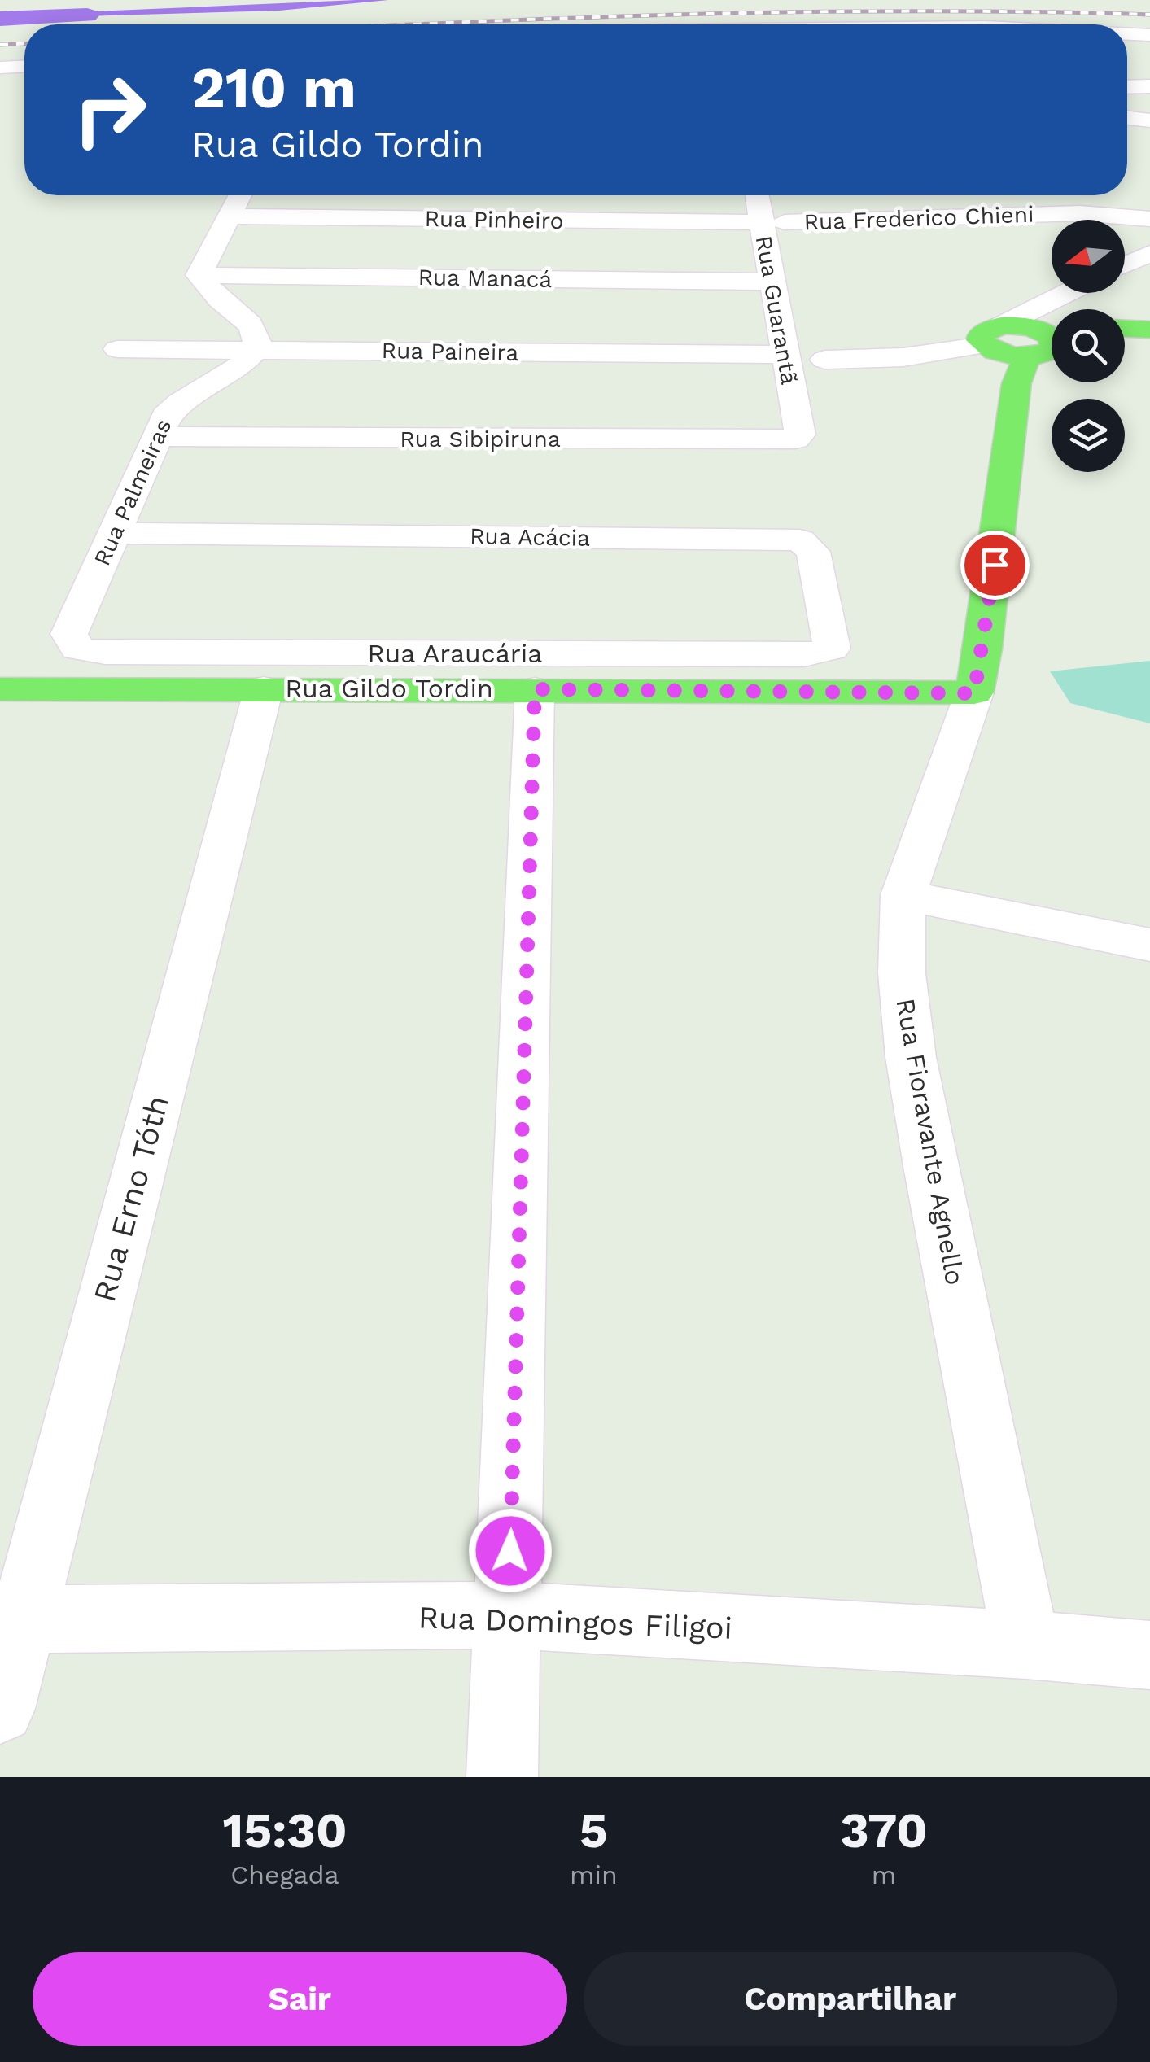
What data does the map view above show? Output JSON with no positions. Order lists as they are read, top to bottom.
{
  "streets": {
    "main road": ["Rua Gildo Tordin", "Rua Fioravante Agnello"],
    "street": [
      "Rua Frederico Chieni",
      "Rua Pinheiro",
      "Rua Manacá",
      "Rua Guarantã",
      "Rua Paineira",
      "Rua Sibipiruna",
      "Rua Palmeiras",
      "Rua Acácia",
      "Rua Araucária",
      "Rua Erno Tóth",
      "Rua Domingos Filigoi"
    ]
  },
  "crossings": [
    ["Rua Frederico Chieni", "Rua Pinheiro"],
    ["Rua Frederico Chieni", "Rua Guarantã"],
    ["Rua Pinheiro", "Rua Guarantã"],
    ["Rua Manacá", "Rua Guarantã"],
    ["Rua Guarantã", "Rua Paineira"],
    ["Rua Guarantã", "Rua Sibipiruna"],
    ["Rua Paineira", "Rua Palmeiras"],
    ["Rua Sibipiruna", "Rua Palmeiras"],
    ["Rua Palmeiras", "Rua Acácia"],
    ["Rua Palmeiras", "Rua Araucária"],
    ["Rua Acácia", "Rua Araucária"],
    ["Rua Gildo Tordin", "Rua Fioravante Agnello"],
    ["Rua Gildo Tordin", "Rua Erno Tóth"],
    ["Rua Fioravante Agnello", "Rua Domingos Filigoi"],
    ["Rua Erno Tóth", "Rua Domingos Filigoi"]
  ],
  "north": "left",
  "page": {
    "turn": ["210 m", "Rua Gildo Tordin"],
    "eta": [
      "15:30",
      "Chegada",
      "5",
      "min",
      "370",
      "m"
    ],
    "buttons": ["Sair", "Compartilhar"]
  }
}
